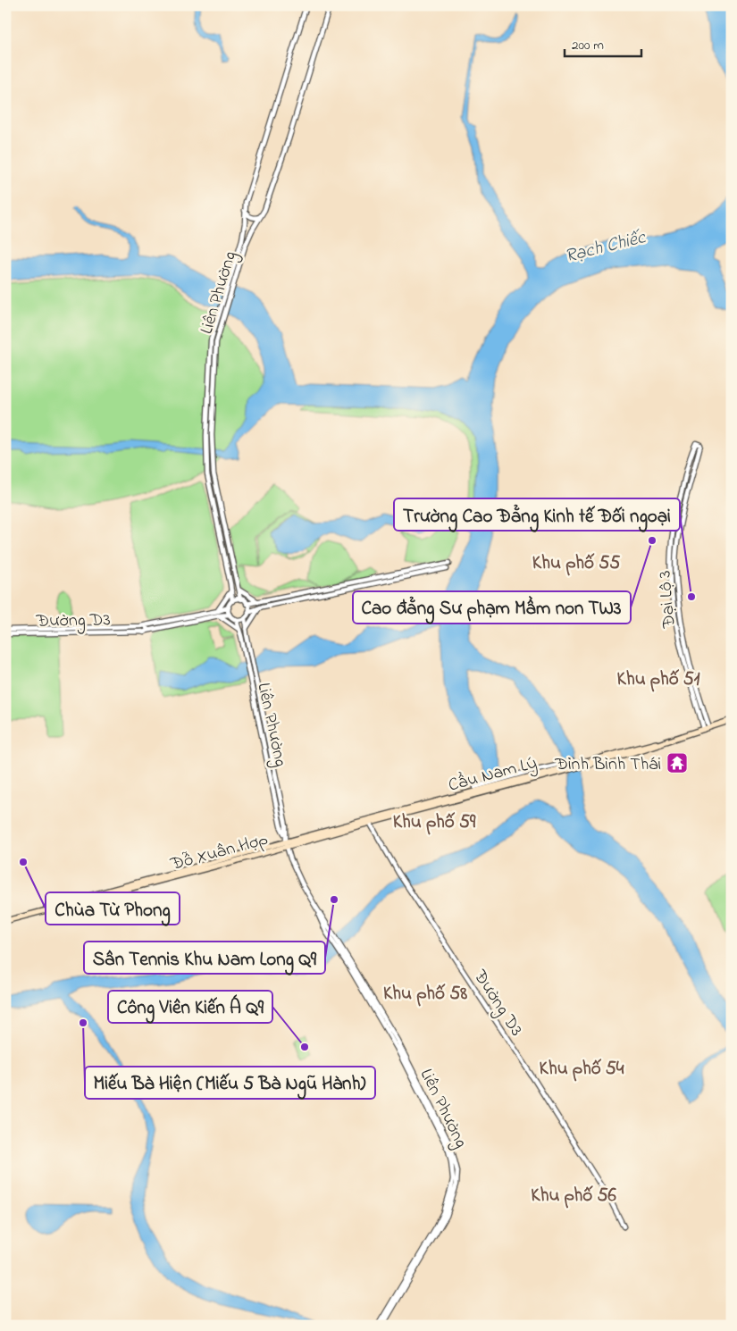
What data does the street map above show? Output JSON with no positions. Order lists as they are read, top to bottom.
{
  "streets": {
    "main road": ["Cầu Nam Lý", "Đỗ Xuân Hợp"],
    "street": ["Liên Phường", "Đại Lộ 3", "Đường D3"]
  },
  "crossings": [
    ["Liên Phường", "Đỗ Xuân Hợp"],
    ["Đại Lộ 3", "Cầu Nam Lý"],
    ["Đường D3", "Đỗ Xuân Hợp"],
    ["Cầu Nam Lý", "Đỗ Xuân Hợp"]
  ],
  "districts": [
    "Khu phố 55",
    "Khu phố 51",
    "Khu phố 59",
    "Khu phố 58",
    "Khu phố 54",
    "Khu phố 56"
  ],
  "water": ["Rạch Chiếc"],
  "places": {
    "other": [
      "Cao đẳng Sư phạm Mầm non TW3",
      "Trường Cao Đẳng Kinh tế Đối ngoại",
      "Chùa Từ Phong",
      "Sân Tennis Khu Nam Long Q9",
      "Miếu Bà Hiện (Miếu 5 Bà Ngũ Hành)",
      "Công Viên Kiến Á Q9"
    ],
    "temple": ["Đình Bình Thái"]
  },
  "scale_bar": "200 m"
}
